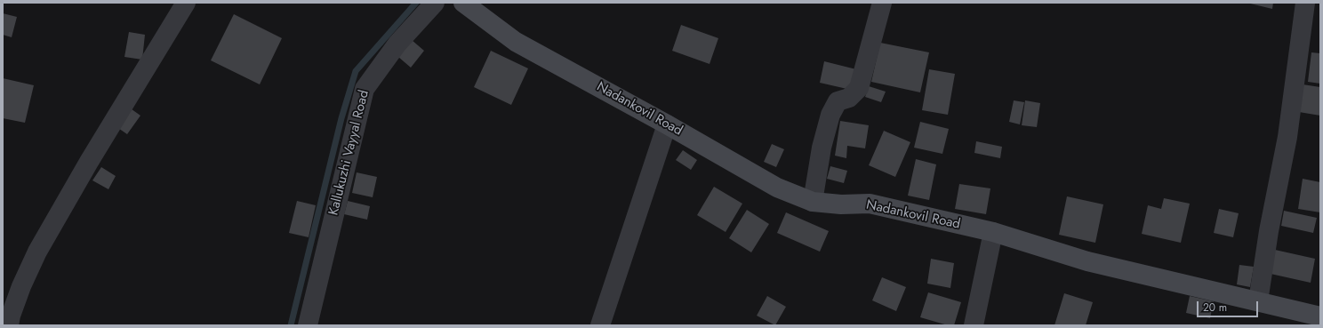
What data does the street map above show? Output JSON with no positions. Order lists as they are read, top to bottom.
{
  "streets": {
    "street": ["Nadankovil Road", "Kallukuzhi Vayyal Road"]
  },
  "scale_bar": "20 m"
}
